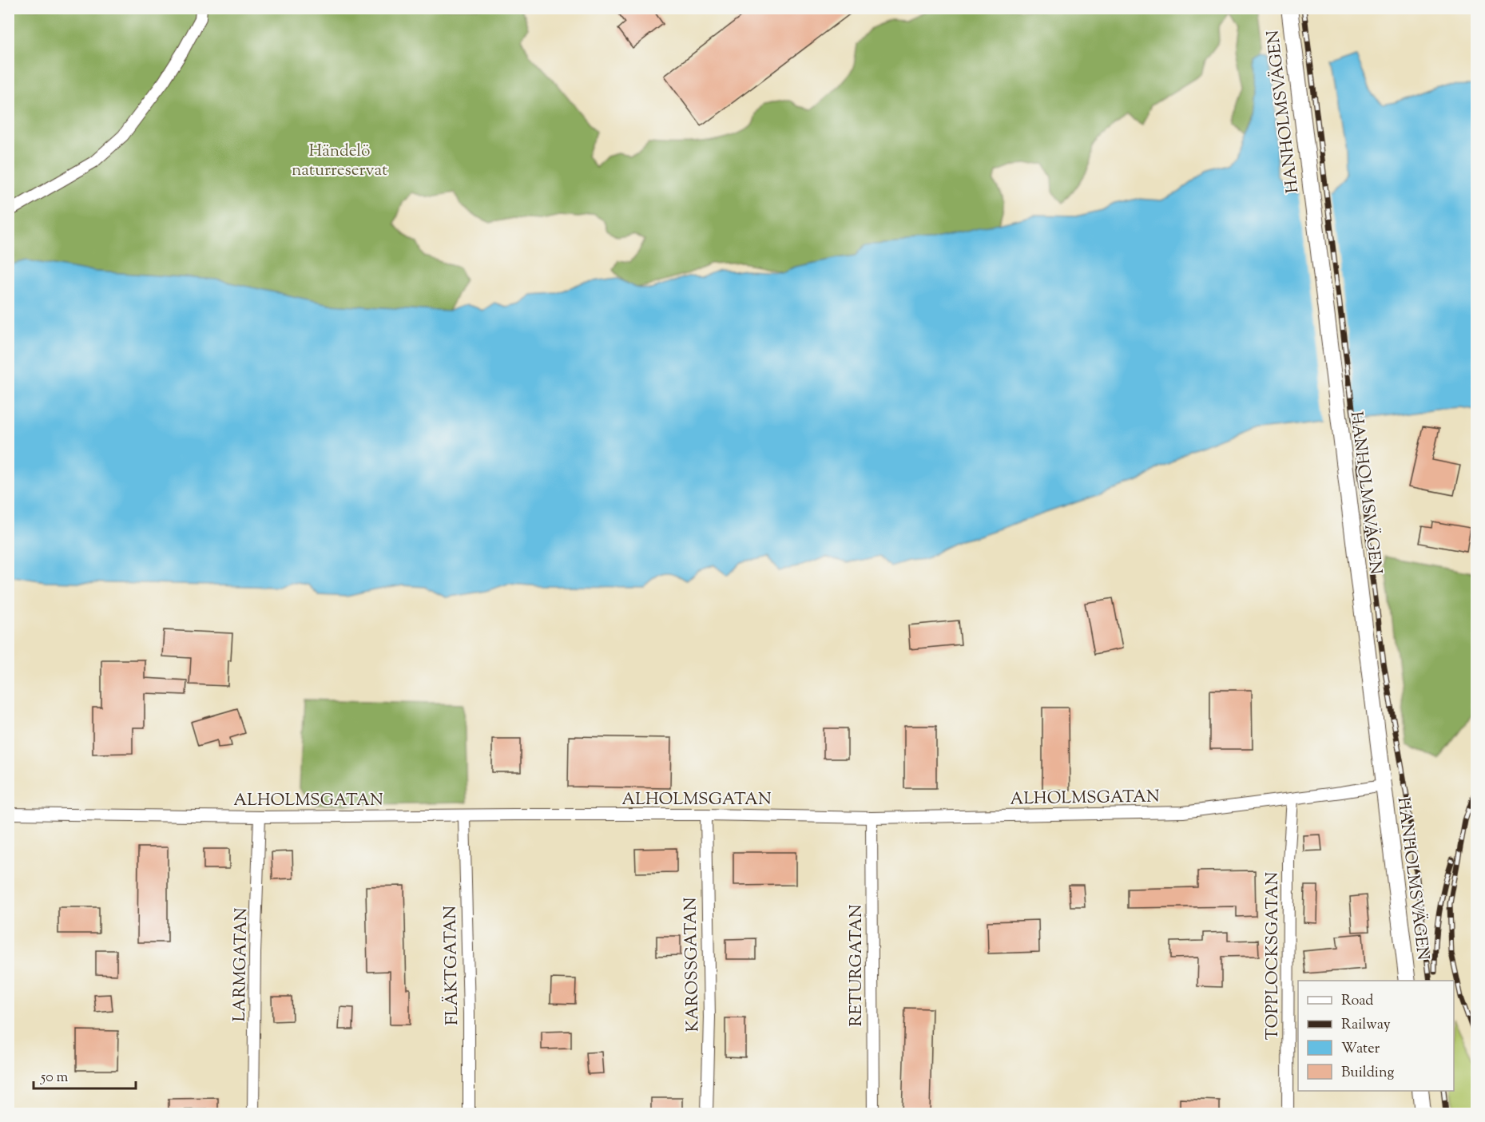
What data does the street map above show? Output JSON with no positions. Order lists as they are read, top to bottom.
{
  "streets": {
    "street": [
      "HANHOLMSVÄGEN",
      "ALHOLMSGATAN",
      "TOPPLOCKSGATAN",
      "LARMGATAN",
      "KAROSSGATAN",
      "FLÄKTGATAN",
      "RETURGATAN"
    ]
  },
  "crossings": [
    ["HANHOLMSVÄGEN", "ALHOLMSGATAN"],
    ["ALHOLMSGATAN", "TOPPLOCKSGATAN"],
    ["ALHOLMSGATAN", "LARMGATAN"],
    ["ALHOLMSGATAN", "KAROSSGATAN"],
    ["ALHOLMSGATAN", "FLÄKTGATAN"],
    ["ALHOLMSGATAN", "RETURGATAN"]
  ],
  "parks": ["Händelö naturreservat"],
  "legend": [
    "Road",
    "Railway",
    "Water",
    "Building"
  ],
  "scale_bar": "50 m"
}
